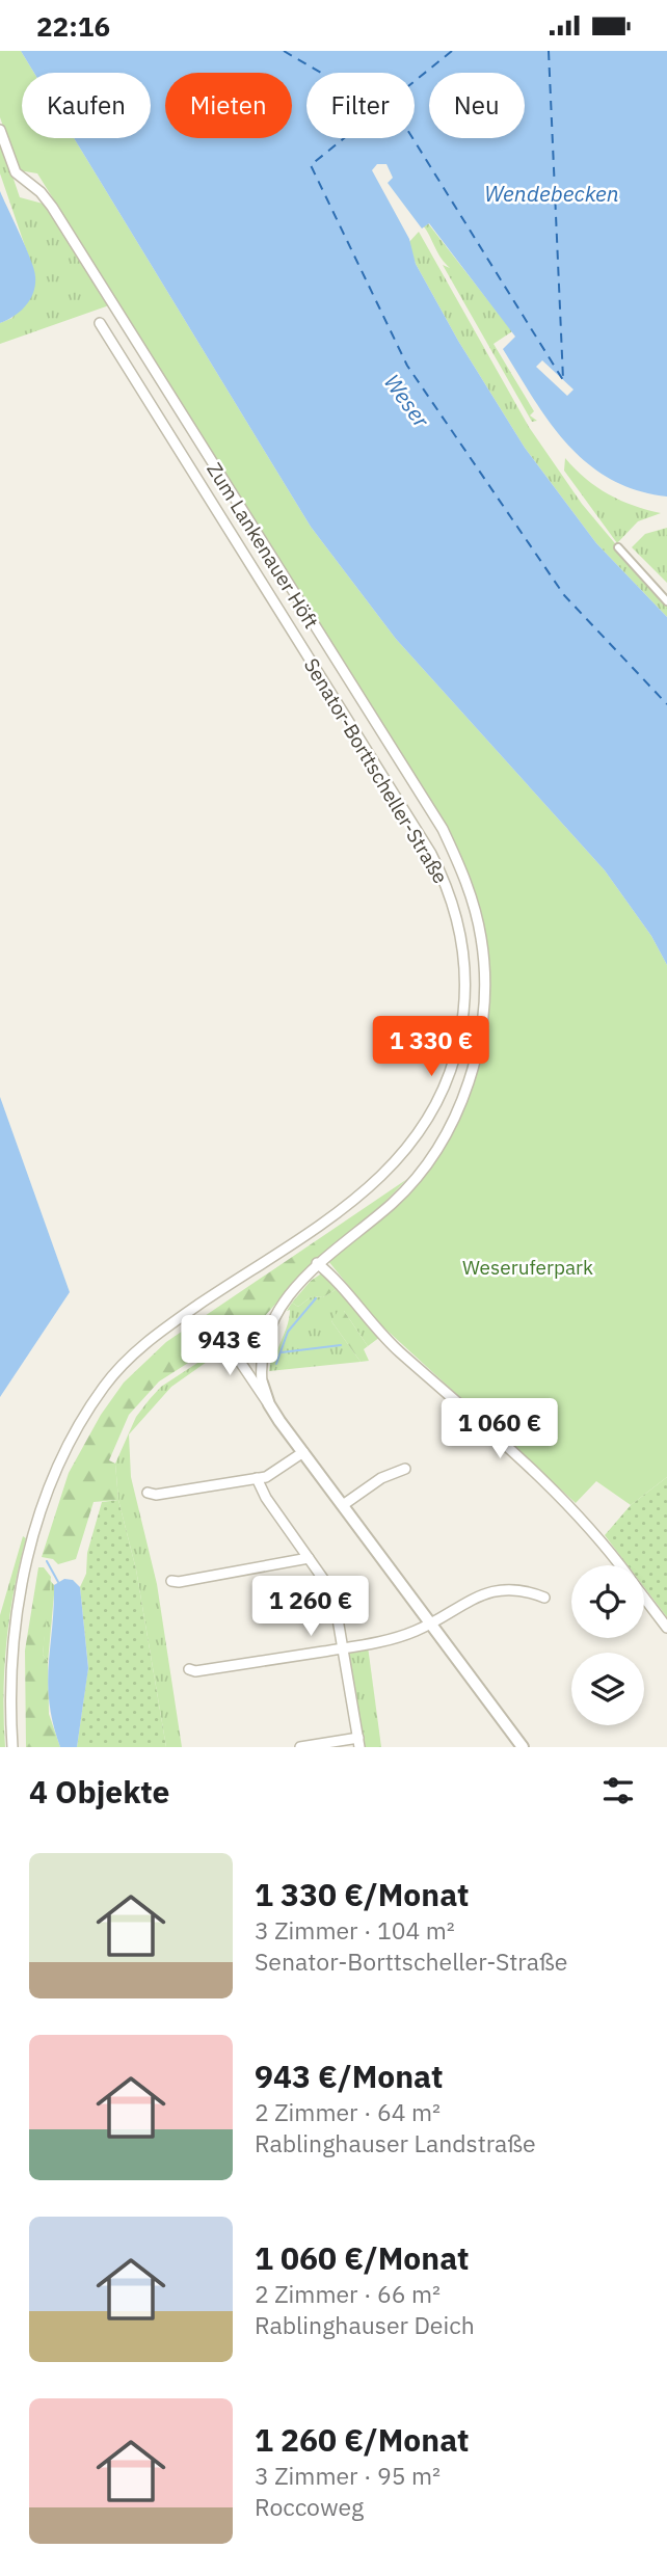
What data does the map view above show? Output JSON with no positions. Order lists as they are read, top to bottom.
{
  "streets": {
    "street": ["Zum Lankenauer Höft", "Senator-Borttscheller-Straße"]
  },
  "water": ["Wendebecken", "Weser"],
  "parks": ["Weseruferpark"],
  "page": {
    "status": "22:16",
    "chip": [
      "Kaufen",
      "Mieten",
      "Filter",
      "Neu"
    ],
    "price": [
      "1 330 €",
      "943 €",
      "1 060 €",
      "1 260 €"
    ],
    "heading": "4 Objekte",
    "list": [
      {
        "name": "1 330 €/Monat",
        "note": "3 Zimmer · 104 m² · Senator-Borttscheller-Straße"
      },
      {
        "name": "943 €/Monat",
        "note": "2 Zimmer · 64 m² · Rablinghauser Landstraße"
      },
      {
        "name": "1 060 €/Monat",
        "note": "2 Zimmer · 66 m² · Rablinghauser Deich"
      },
      {
        "name": "1 260 €/Monat",
        "note": "3 Zimmer · 95 m² · Roccoweg"
      }
    ]
  }
}
